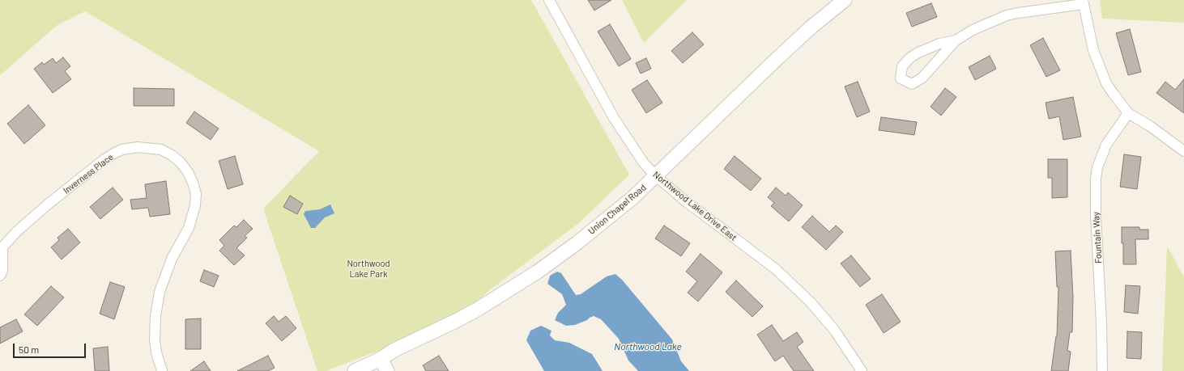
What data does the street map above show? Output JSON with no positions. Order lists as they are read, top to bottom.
{
  "streets": {
    "street": [
      "Inverness Place",
      "Northwood Lake Drive East",
      "Union Chapel Road",
      "Fountain Way"
    ]
  },
  "crossings": [
    ["Northwood Lake Drive East", "Union Chapel Road"]
  ],
  "water": ["Northwood Lake"],
  "parks": ["Northwood Lake Park"],
  "scale_bar": "50 m"
}
